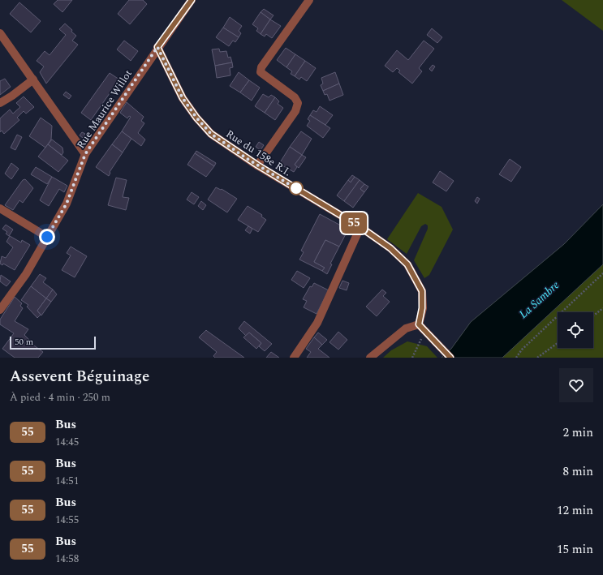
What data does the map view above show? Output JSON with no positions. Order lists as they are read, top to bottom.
{
  "streets": {
    "street": ["Rue Maurice Willot", "Rue du 158e R.I."]
  },
  "crossings": [
    ["Rue Maurice Willot", "Rue du 158e R.I."]
  ],
  "water": ["La Sambre"],
  "lines": ["bus line 55"],
  "scale_bar": "50 m",
  "page": {
    "on_map": "55",
    "scale": "50 m",
    "heading": ["Assevent Béguinage", "À pied · 4 min · 250 m"],
    "list": [
      {
        "mark": "55",
        "name": "Bus",
        "note": "14:45",
        "value": "2 min"
      },
      {
        "mark": "55",
        "name": "Bus",
        "note": "14:51",
        "value": "8 min"
      },
      {
        "mark": "55",
        "name": "Bus",
        "note": "14:55",
        "value": "12 min"
      },
      {
        "mark": "55",
        "name": "Bus",
        "note": "14:58",
        "value": "15 min"
      }
    ]
  }
}
